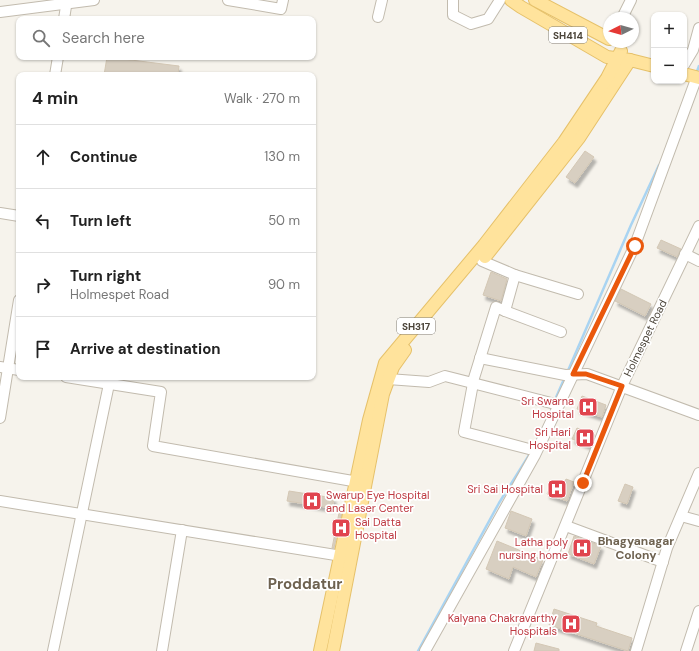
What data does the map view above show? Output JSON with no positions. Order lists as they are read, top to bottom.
{
  "streets": {
    "main road": ["SH414", "SH317"],
    "street": ["Holmespet Road"]
  },
  "crossings": [
    ["SH414", "SH317"]
  ],
  "districts": ["Bhagyanagar Colony", "Proddatur"],
  "places": {
    "hospital": [
      "Sri Swarna Hospital",
      "Sri Hari Hospital",
      "Sri Sai Hospital",
      "Swarup Eye Hospital and Laser Center",
      "Sai Datta Hospital",
      "Latha poly nursing home",
      "Kalyana Chakravarthy Hospitals"
    ]
  },
  "north": "left",
  "page": {
    "map_buttons": ["+", "−"],
    "search": "Search here",
    "heading": ["4 min", "Walk · 270 m"],
    "list": [
      ["Continue", "130 m"],
      ["Turn left", "50 m"],
      ["Turn right", "Holmespet Road", "90 m"],
      "Arrive at destination"
    ]
  }
}
